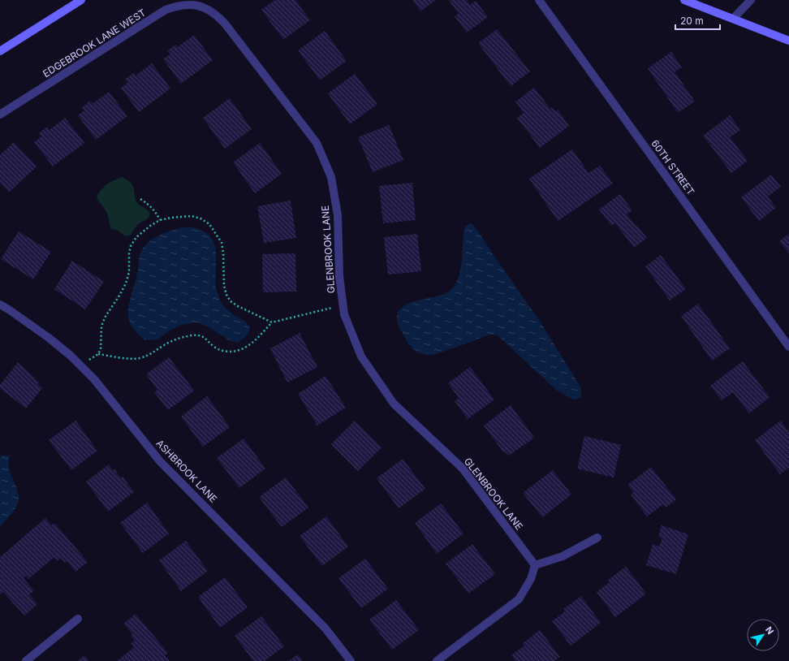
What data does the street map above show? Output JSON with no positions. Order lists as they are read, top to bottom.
{
  "streets": {
    "street": [
      "EDGEBROOK LANE WEST",
      "60TH STREET",
      "GLENBROOK LANE",
      "ASHBROOK LANE"
    ]
  },
  "crossings": [
    ["EDGEBROOK LANE WEST", "GLENBROOK LANE"]
  ],
  "scale_bar": "20 m",
  "north": "top right"
}
